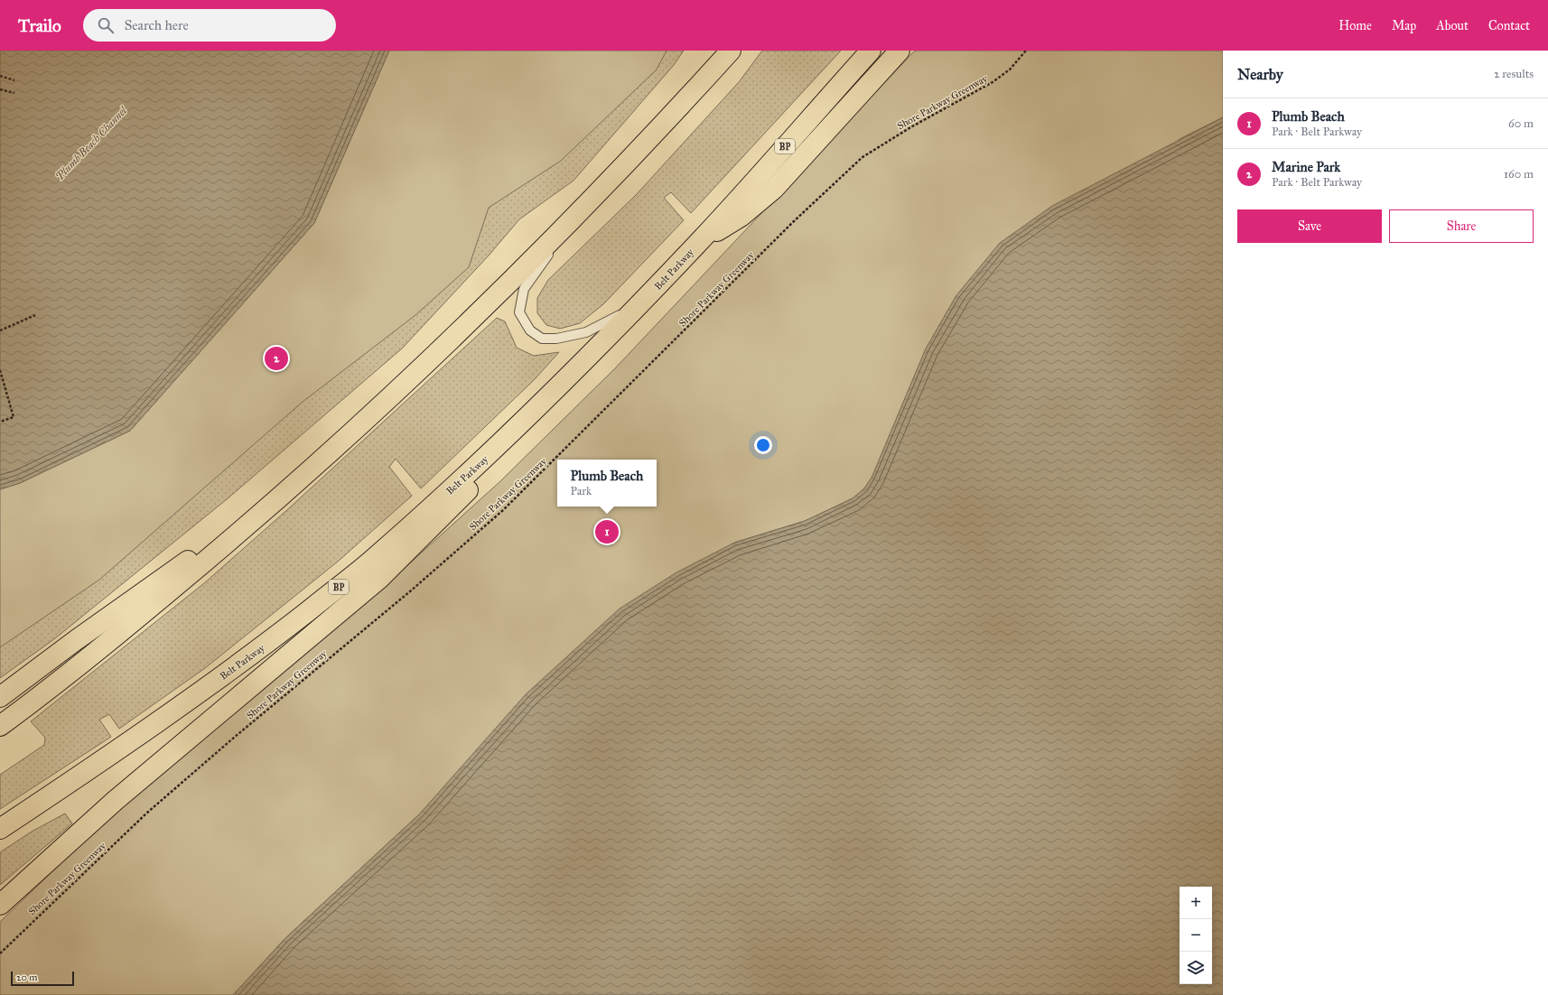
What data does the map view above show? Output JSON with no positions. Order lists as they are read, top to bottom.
{
  "streets": {
    "highway": ["BP", "Belt Parkway"],
    "path": ["Shore Parkway Greenway"]
  },
  "water": ["Plumb Beach Channel"],
  "scale_bar": "20 m",
  "page": {
    "header": "Trailo",
    "search": "Search here",
    "nav": [
      "Home",
      "Map",
      "About",
      "Contact"
    ],
    "heading": ["Nearby", "2 results"],
    "list": [
      {
        "mark": "1",
        "name": "Plumb Beach",
        "note": "Park · Belt Parkway",
        "value": "60 m"
      },
      {
        "mark": "2",
        "name": "Marine Park",
        "note": "Park · Belt Parkway",
        "value": "160 m"
      }
    ],
    "buttons": ["Save", "Share"],
    "pins": ["2", "1"],
    "popup": ["Plumb Beach", "Park"],
    "map_buttons": ["+", "−"],
    "scale": "20 m"
  }
}
